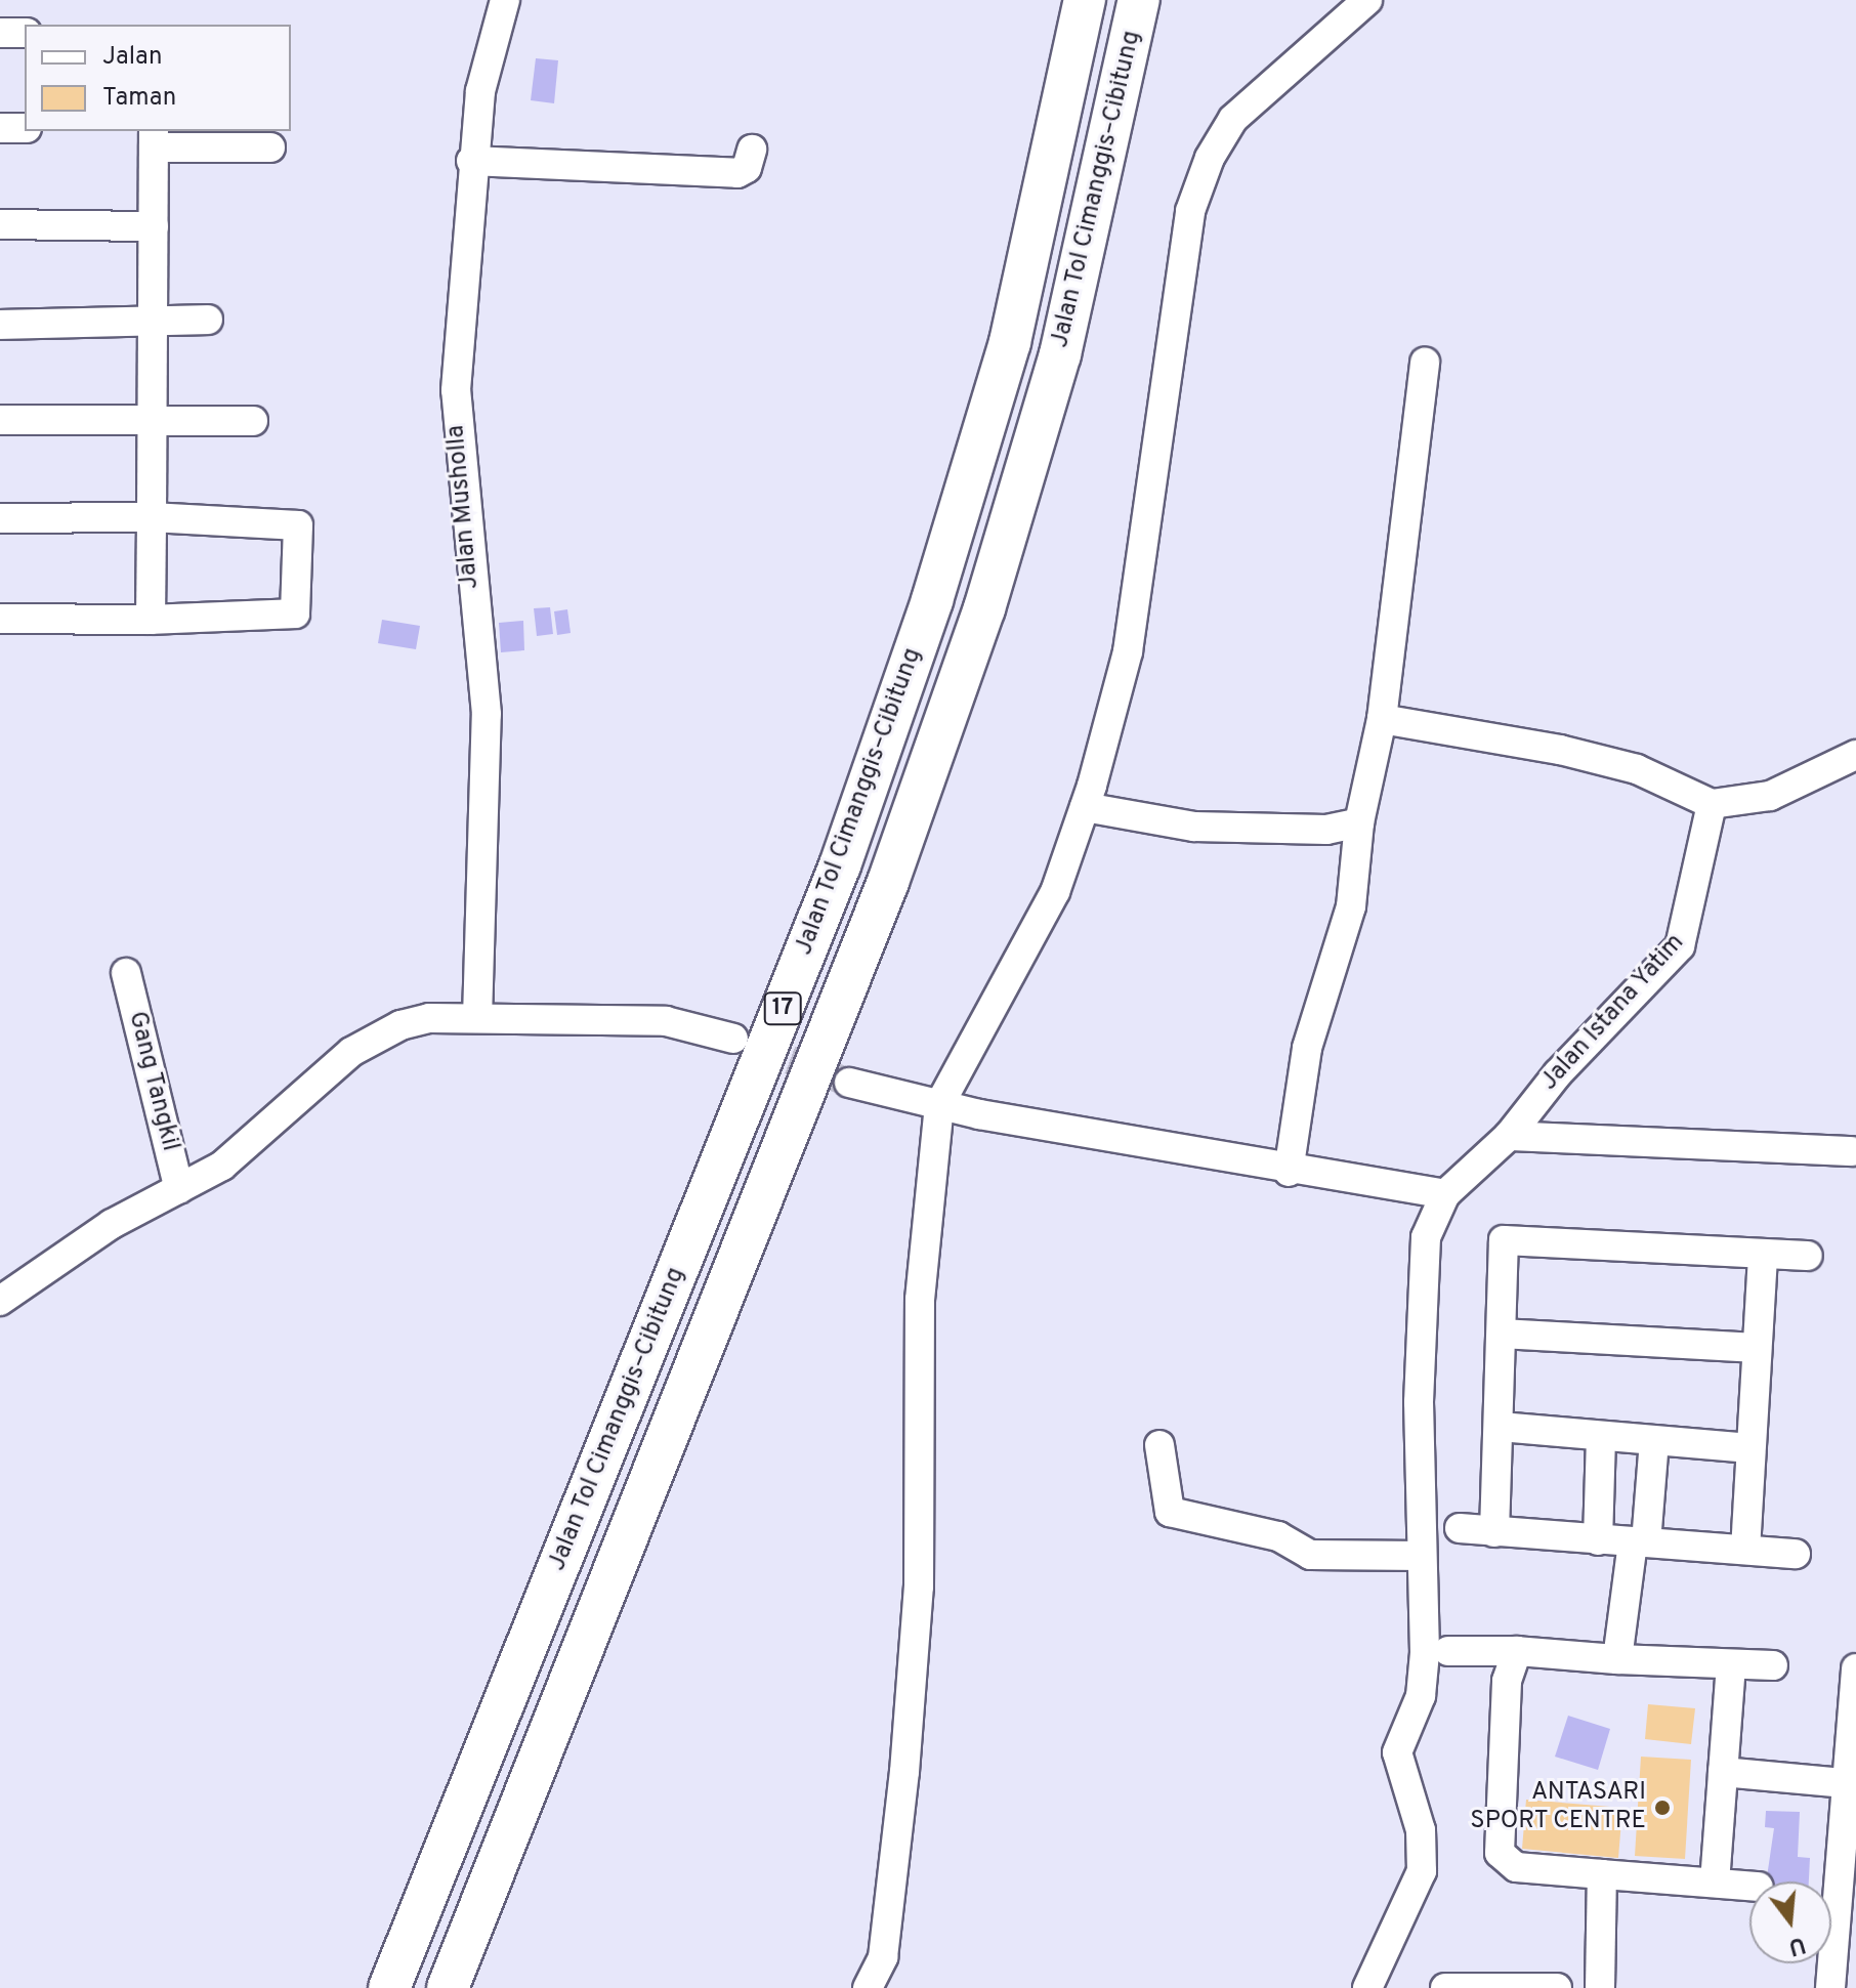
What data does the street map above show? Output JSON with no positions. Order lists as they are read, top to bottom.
{
  "streets": {
    "highway": ["Jalan Tol Cimanggis–Cibitung", "17"],
    "street": ["Jalan Musholla", "Jalan Istana Yatim", "Gang Tangkil"]
  },
  "places": ["ANTASARI SPORT CENTRE"],
  "legend": ["Jalan", "Taman"],
  "north": "bottom"
}
